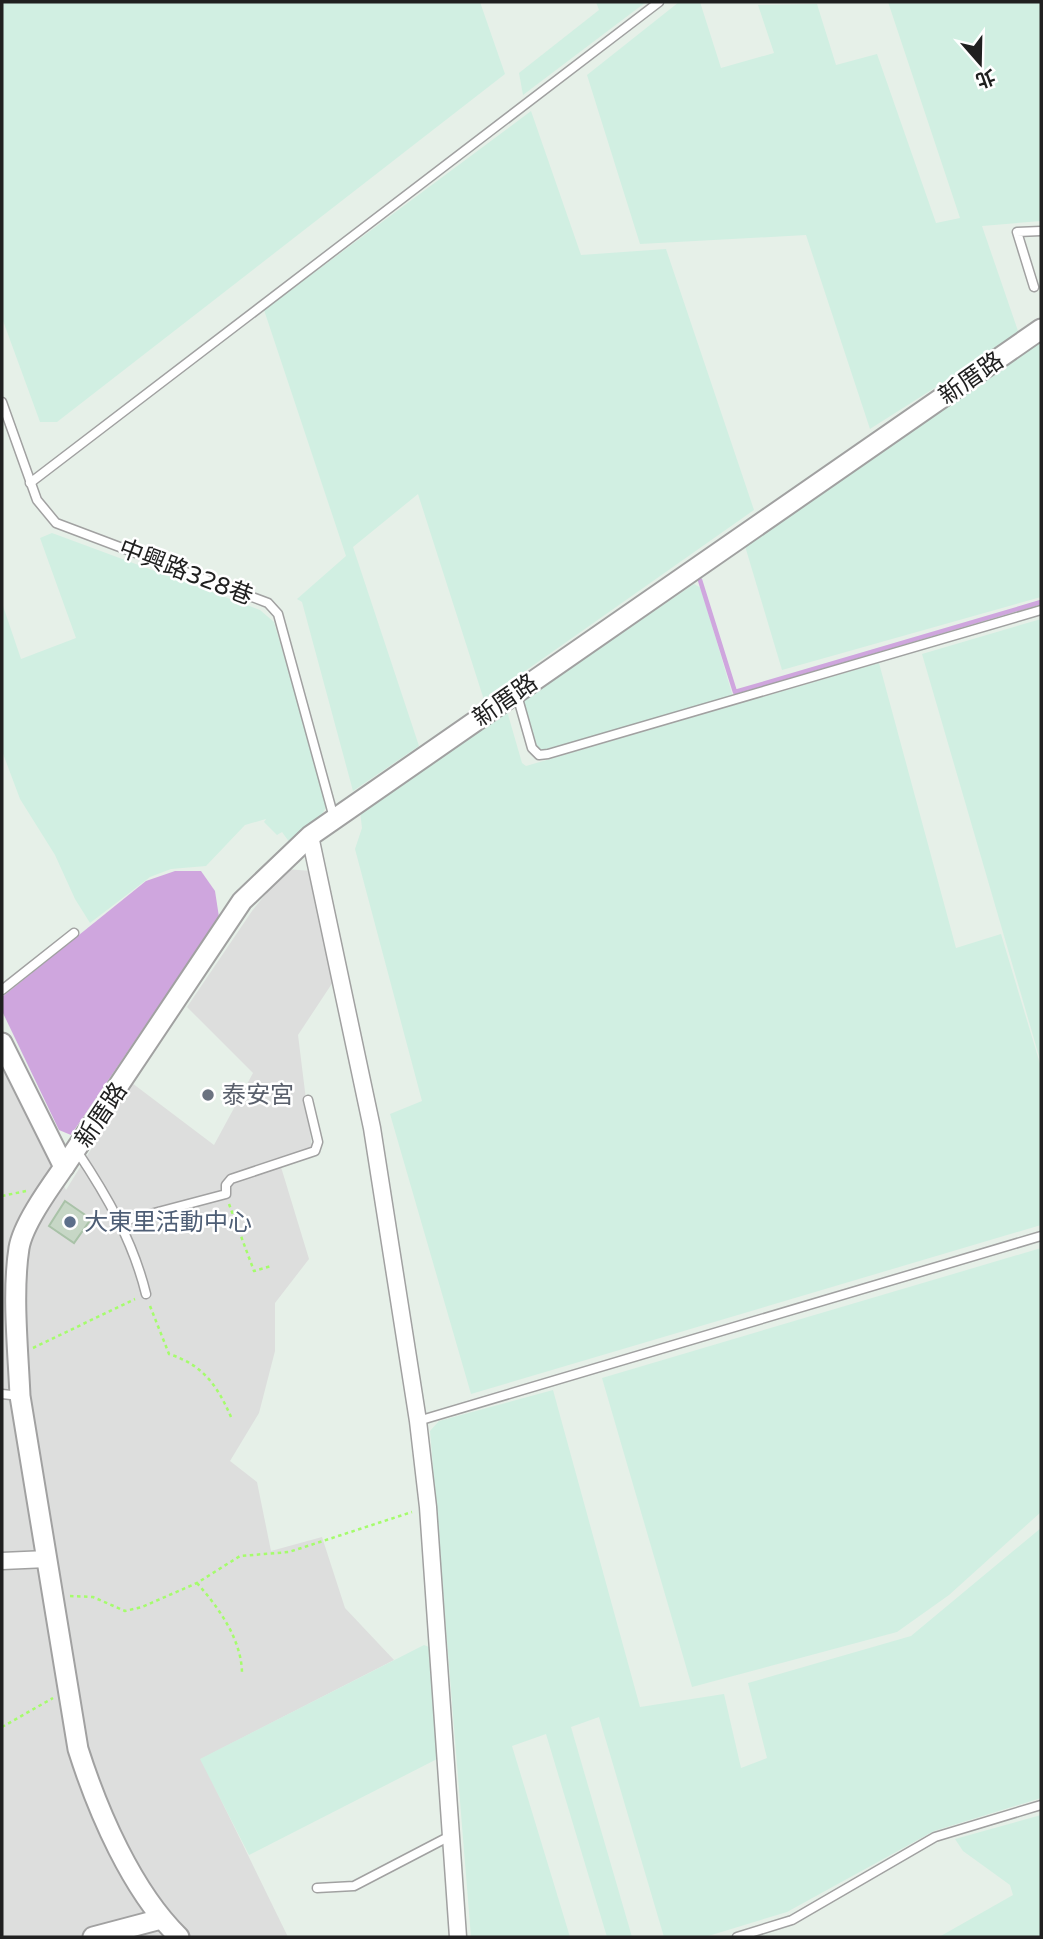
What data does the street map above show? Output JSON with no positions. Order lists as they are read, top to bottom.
{
  "streets": {
    "street": ["新厝路"],
    "lane": ["中興路328巷"]
  },
  "crossings": [
    ["新厝路", "中興路328巷"]
  ],
  "places": ["泰安宮", "大東里活動中心"],
  "north": "bottom"
}
